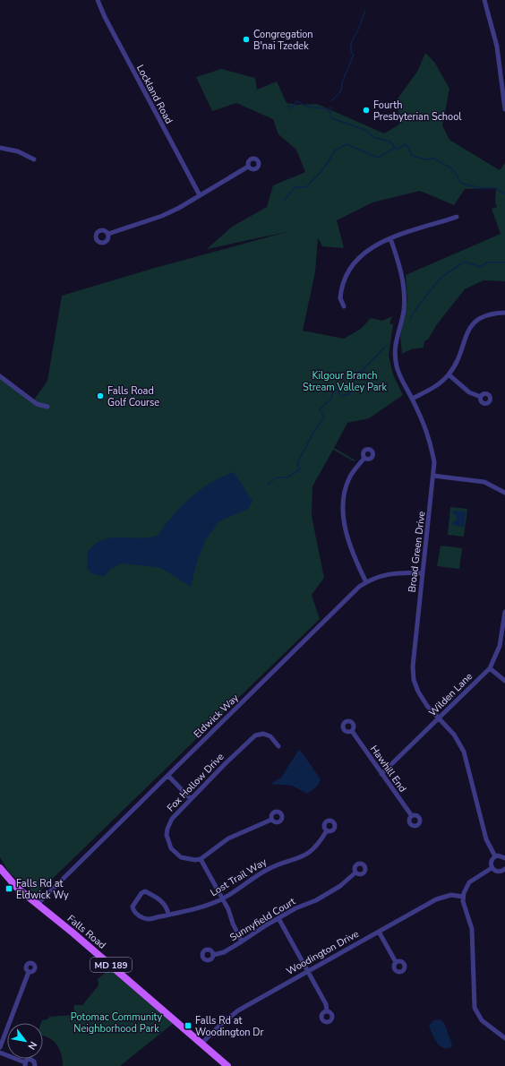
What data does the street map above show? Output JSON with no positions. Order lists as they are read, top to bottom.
{
  "streets": {
    "main road": ["Falls Road", "MD 189"],
    "street": [
      "Lockland Road",
      "Broad Green Drive",
      "Wilden Lane",
      "Eldwick Way",
      "Hawhill End",
      "Fox Hollow Drive",
      "Lost Trail Way",
      "Sunnyfield Court",
      "Woodington Drive"
    ]
  },
  "crossings": [
    ["Broad Green Drive", "Wilden Lane"],
    ["Broad Green Drive", "Eldwick Way"],
    ["Wilden Lane", "Hawhill End"],
    ["Eldwick Way", "Falls Road"],
    ["Falls Road", "Woodington Drive"]
  ],
  "parks": ["Kilgour Branch Stream Valley Park", "Potomac Community Neighborhood Park"],
  "places": {
    "other": ["Congregation B'nai Tzedek", "Fourth Presbyterian School", "Falls Road Golf Course"],
    "transit": ["Falls Rd at Eldwick Wy", "Falls Rd at Woodington Dr"]
  },
  "north": "bottom right"
}
